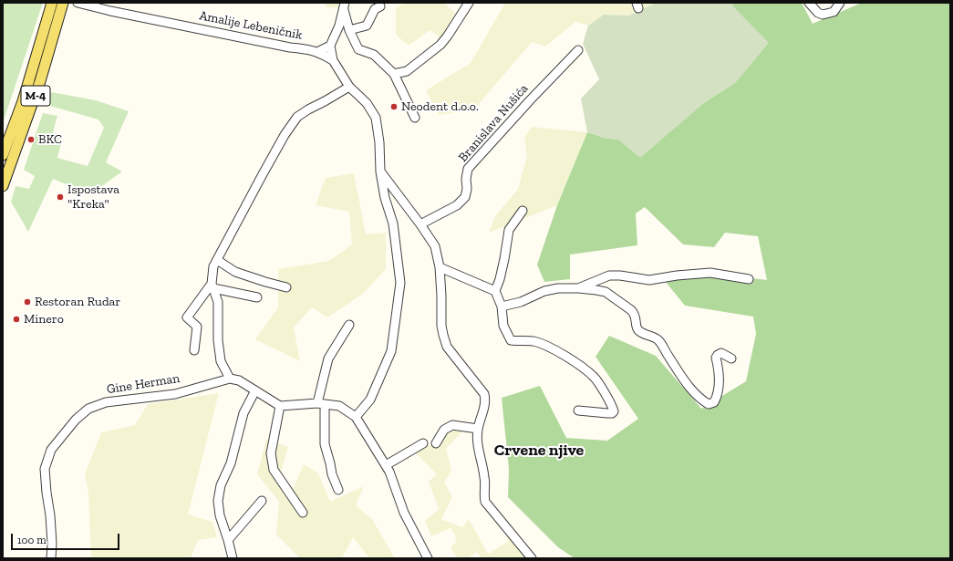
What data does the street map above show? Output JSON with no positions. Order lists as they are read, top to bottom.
{
  "streets": {
    "main road": ["M-4"],
    "street": ["Amalije Lebeničnik", "Branislava Nušića", "Gine Herman"]
  },
  "districts": ["Crvene njive"],
  "places": [
    "Neodent d.o.o.",
    "BKC",
    "Ispostava \"Kreka\"",
    "Restoran Rudar",
    "Minero"
  ],
  "scale_bar": "100 m"
}
